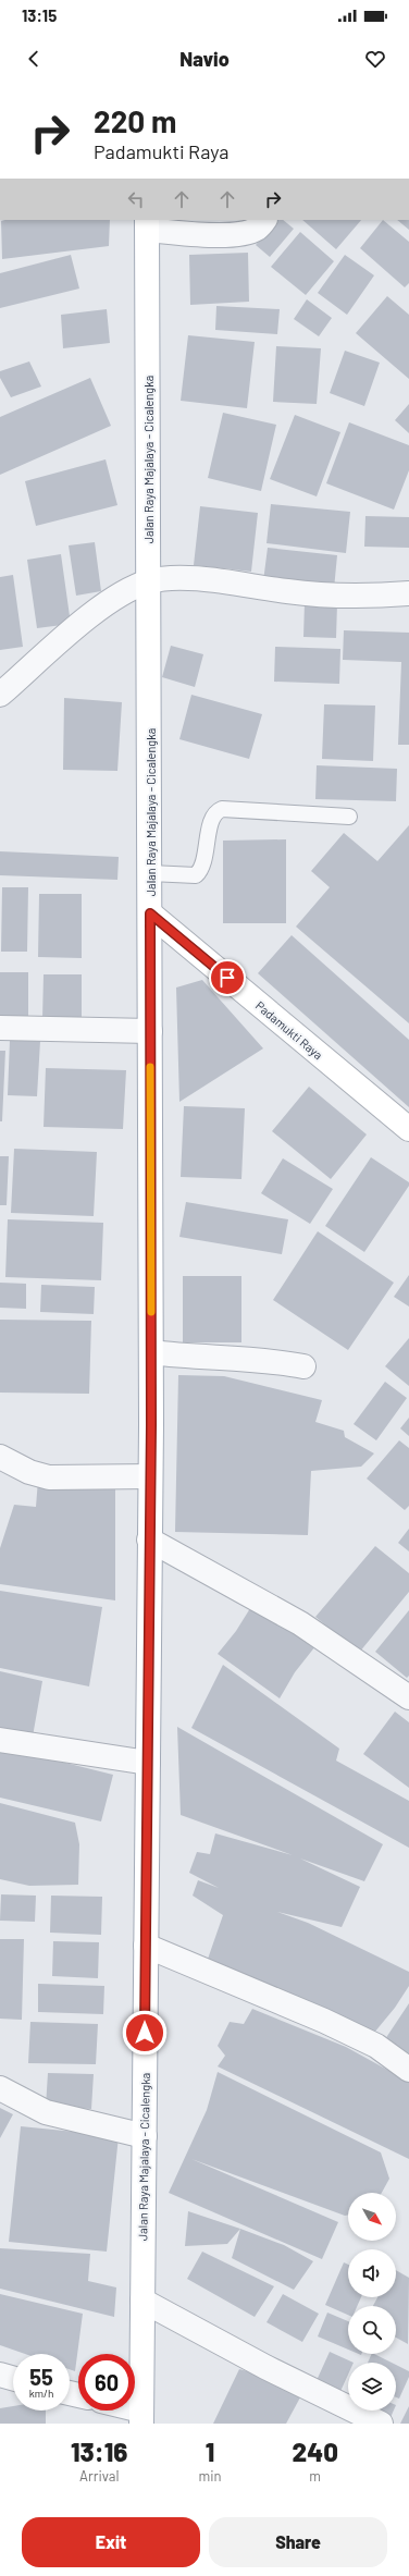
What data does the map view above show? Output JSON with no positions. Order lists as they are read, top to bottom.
{
  "streets": {
    "main road": ["Jalan Raya Majalaya - Cicalengka", "Padamukti Raya"]
  },
  "crossings": [
    ["Jalan Raya Majalaya - Cicalengka", "Padamukti Raya"]
  ],
  "north": "bottom right",
  "page": {
    "status": "13:15",
    "header": "Navio",
    "turn": ["220 m", "Padamukti Raya"],
    "speed": "55 km/h",
    "limit": "60",
    "eta": [
      "13:16",
      "Arrival",
      "1",
      "min",
      "240",
      "m"
    ],
    "buttons": ["Exit", "Share"]
  }
}
